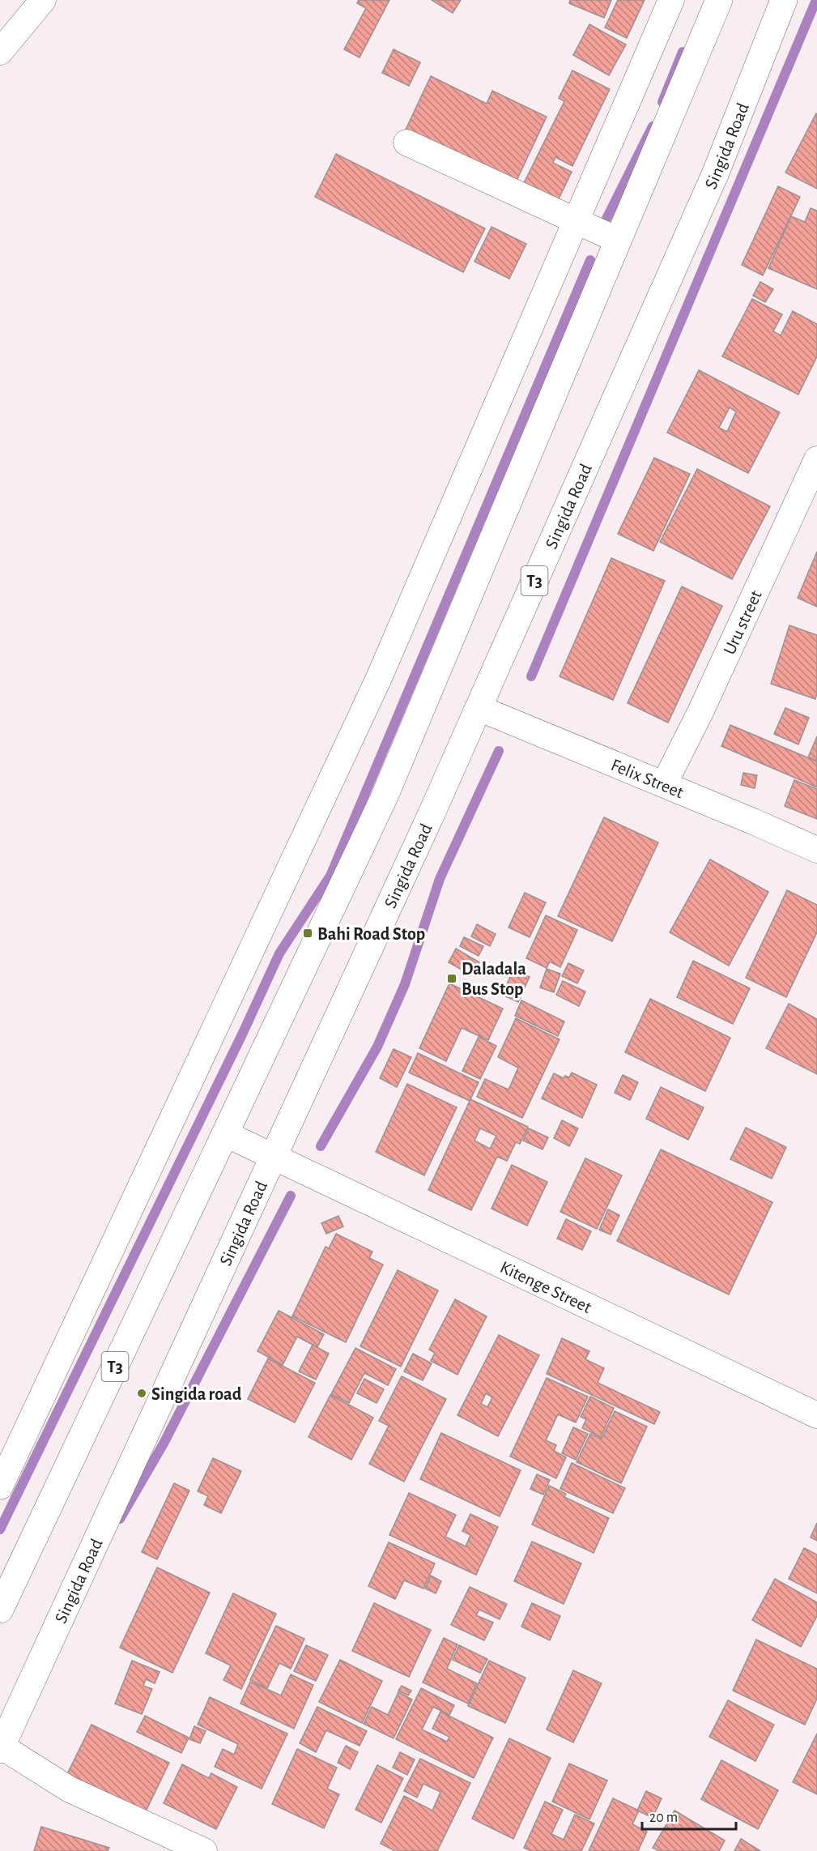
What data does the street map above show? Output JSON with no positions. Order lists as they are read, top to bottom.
{
  "streets": {
    "highway": ["Singida Road", "T3"],
    "street": ["Uru street", "Felix Street", "Kitenge Street"]
  },
  "crossings": [
    ["Singida Road", "Felix Street"],
    ["Singida Road", "Kitenge Street"],
    ["T3", "Kitenge Street"],
    ["Uru street", "Felix Street"]
  ],
  "places": {
    "transit": ["Bahi Road Stop", "Daladala Bus Stop"],
    "other": ["Singida road"]
  },
  "scale_bar": "20 m"
}
